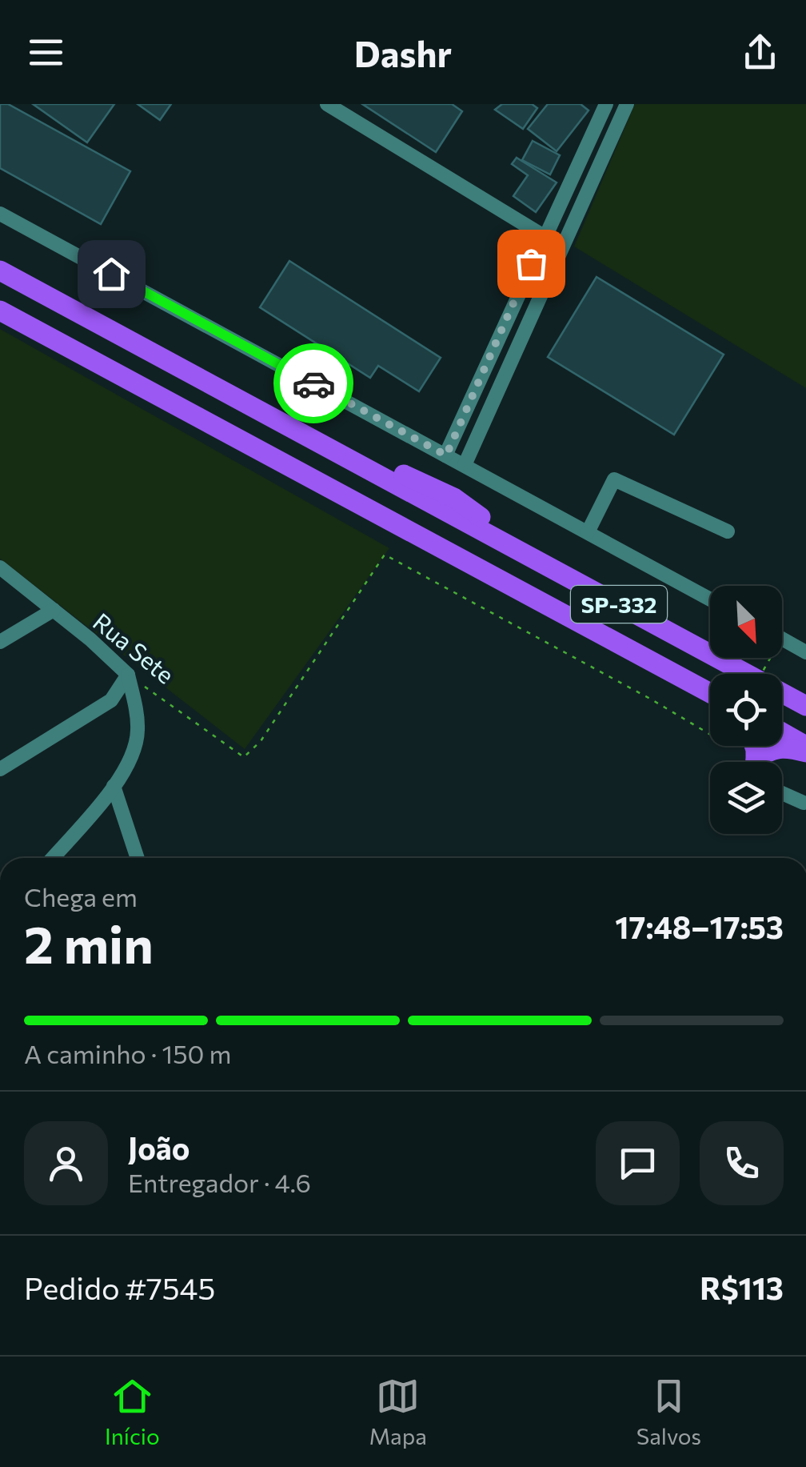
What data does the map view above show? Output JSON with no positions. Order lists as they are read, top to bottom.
{
  "streets": {
    "highway": ["SP-332"],
    "street": ["Rua Sete"]
  },
  "north": "bottom right",
  "page": {
    "header": "Dashr",
    "heading": ["2 min", "Chega em", "17:48–17:53"],
    "panel": [
      "João",
      "Entregador · 4.6",
      "Pedido #7545",
      "R$113"
    ],
    "bar": "A caminho · 150 m",
    "tabs": ["Início", "Mapa", "Salvos"]
  }
}
